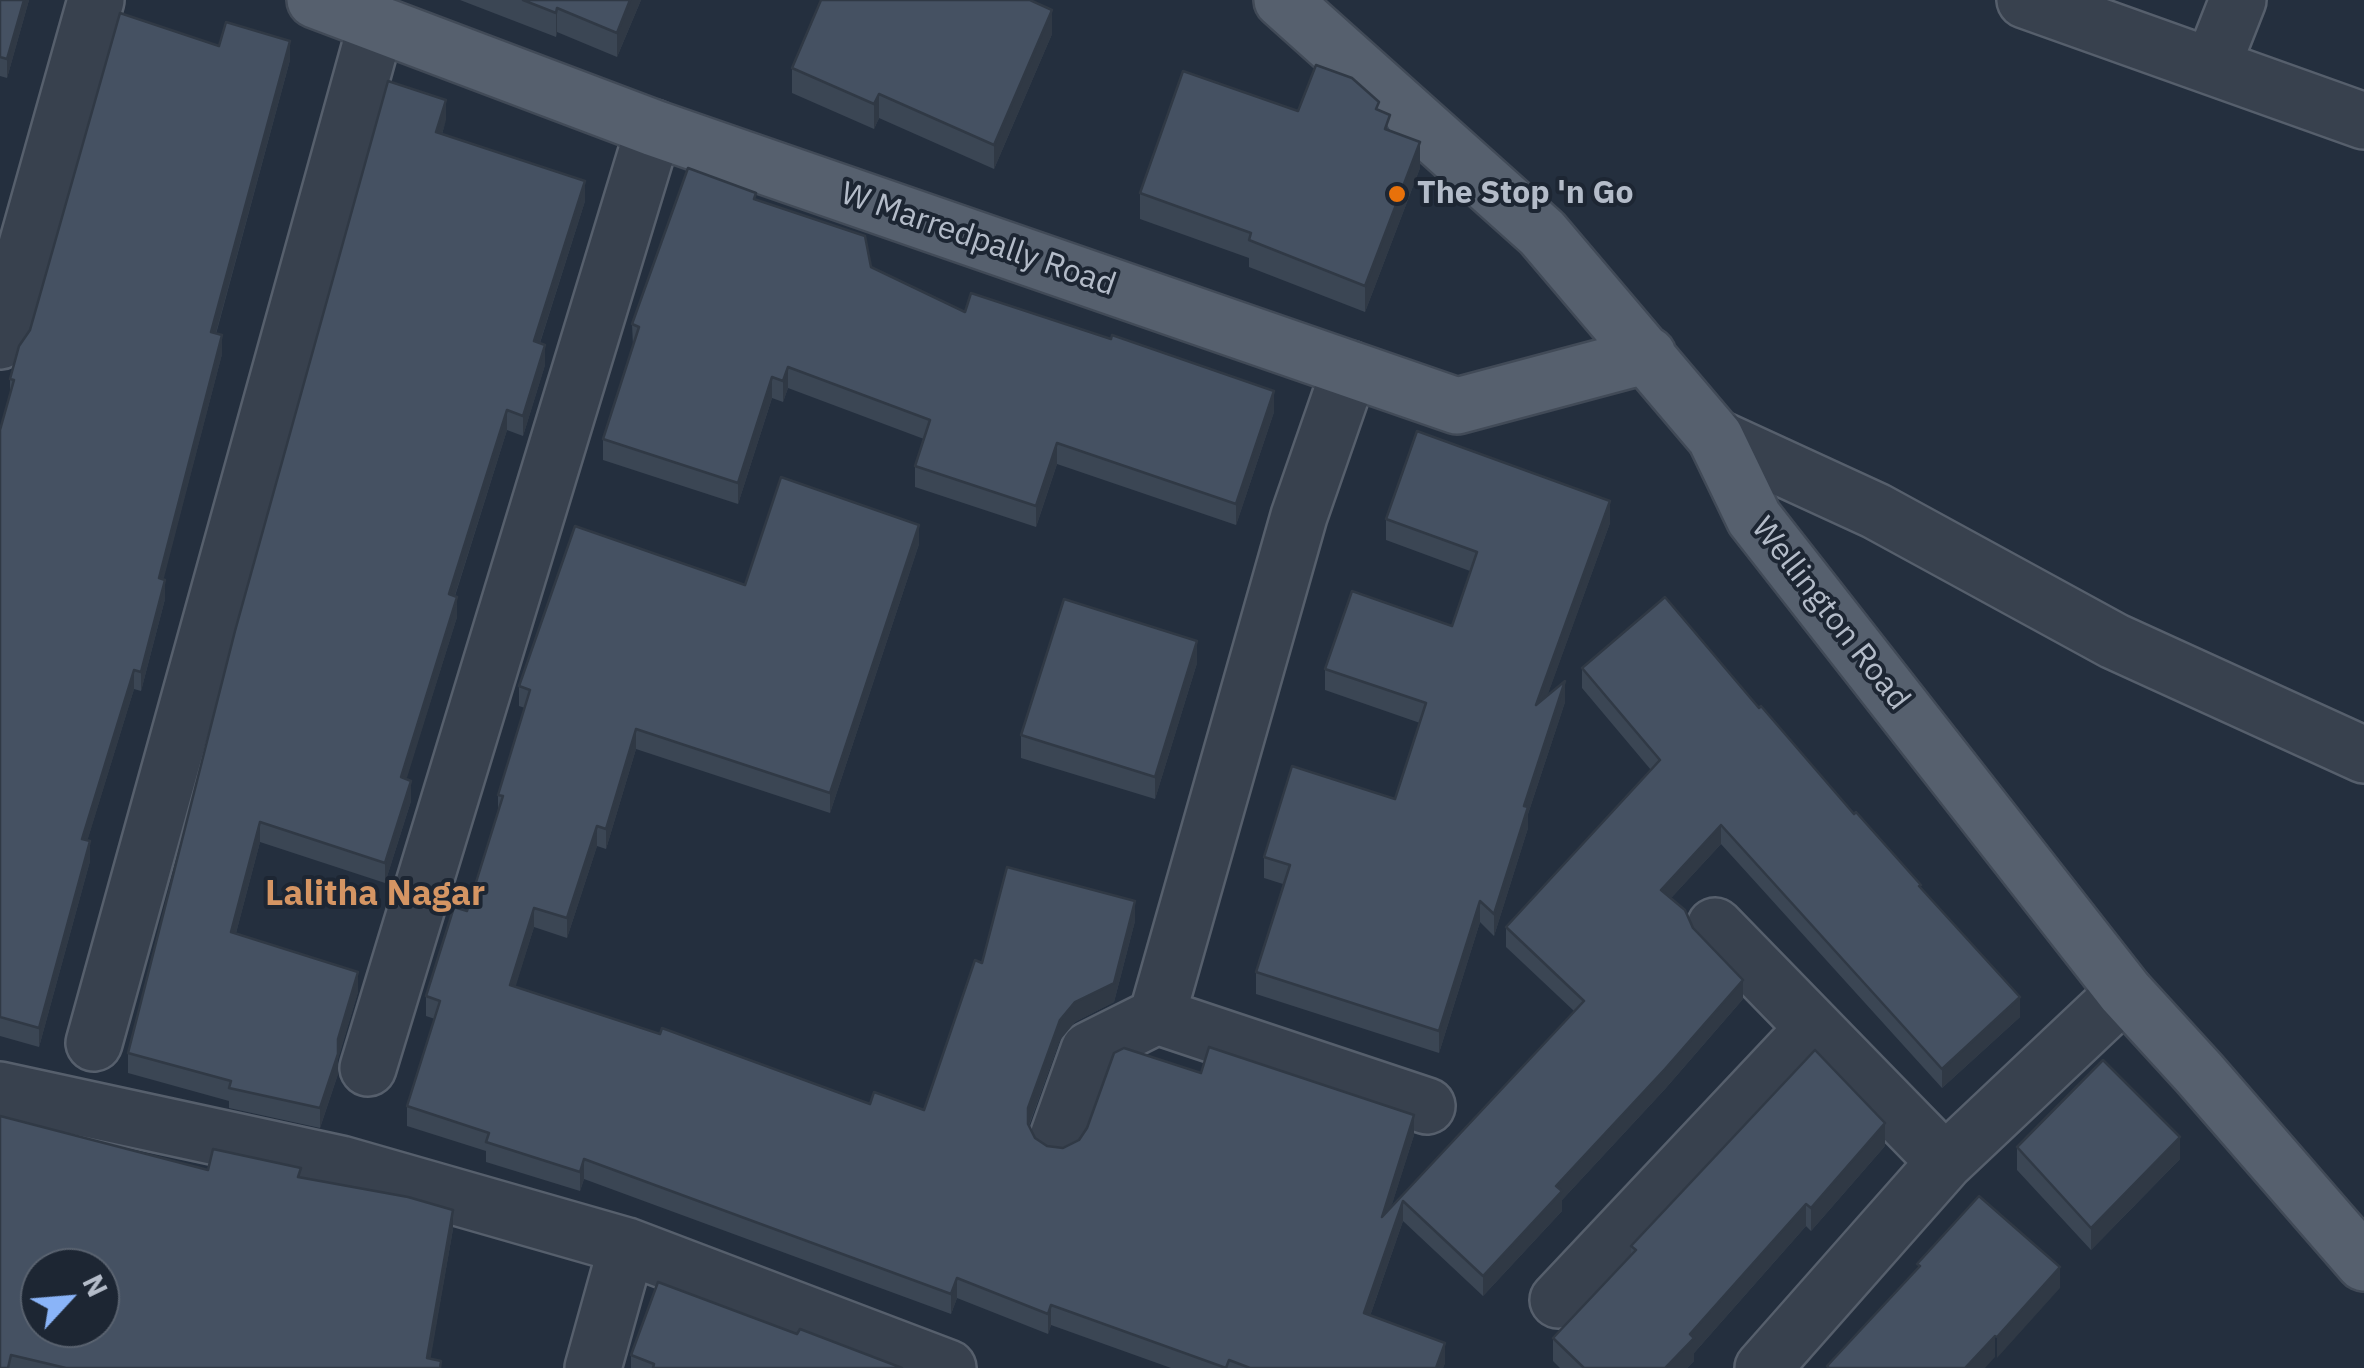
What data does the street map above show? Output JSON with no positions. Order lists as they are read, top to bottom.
{
  "streets": {
    "main road": ["W Marredpally Road", "Wellington Road"]
  },
  "crossings": [
    ["W Marredpally Road", "Wellington Road"]
  ],
  "districts": ["Lalitha Nagar"],
  "places": ["The Stop 'n Go"],
  "north": "top right"
}
